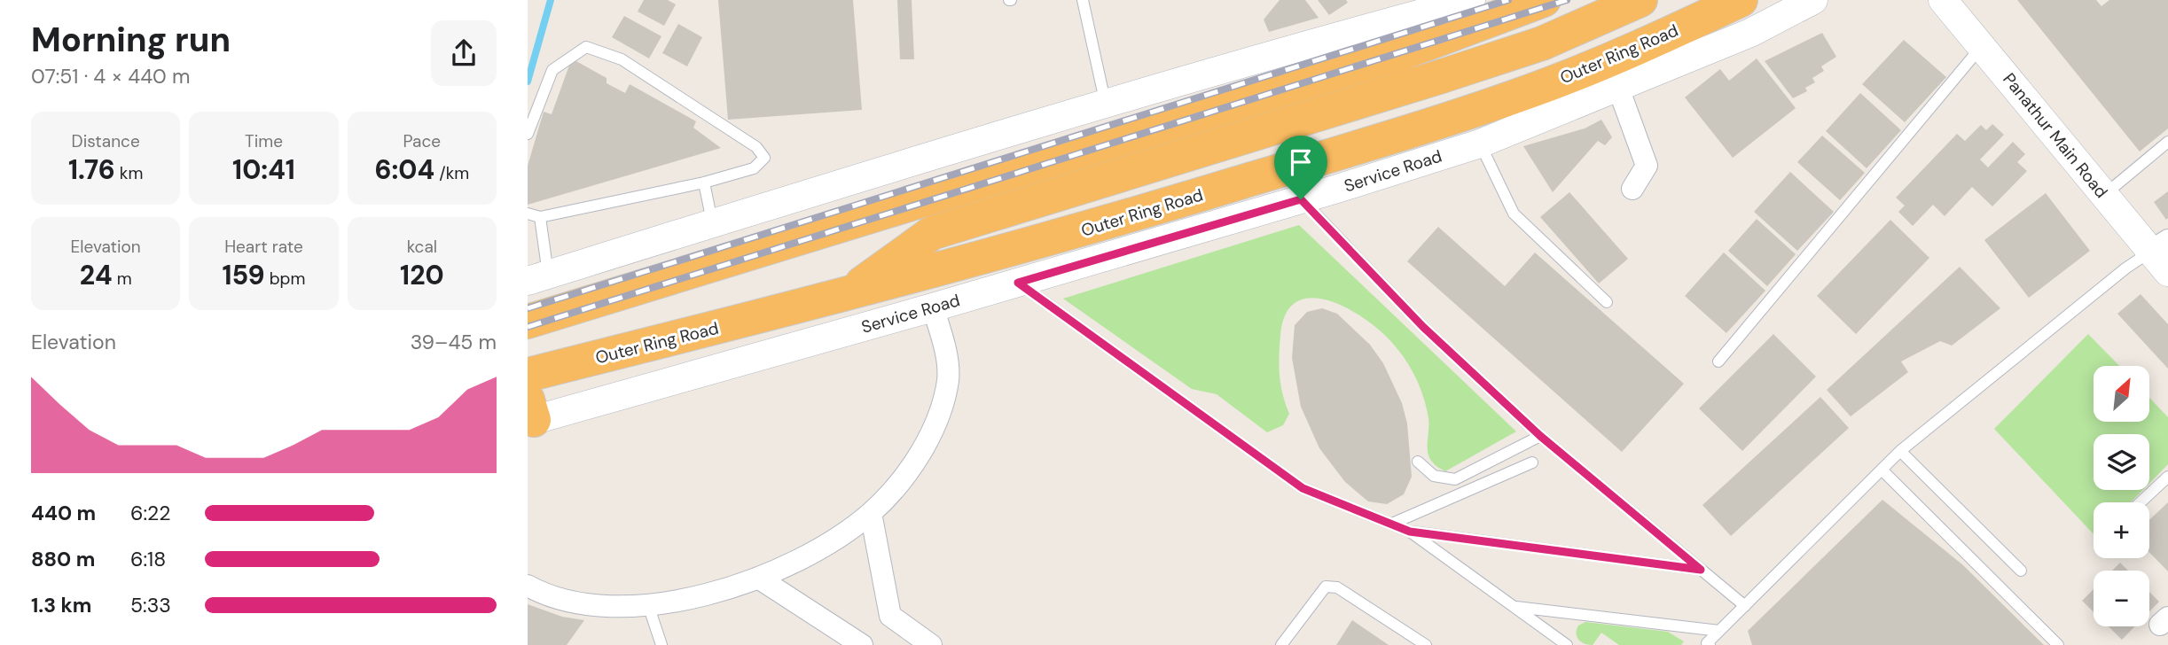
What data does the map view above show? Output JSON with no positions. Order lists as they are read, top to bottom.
{
  "streets": {
    "highway": ["Outer Ring Road"],
    "street": ["Panathur Main Road", "Service Road"]
  },
  "north": "top right",
  "page": {
    "heading": ["Morning run", "07:51 · 4 × 440 m"],
    "stats": [
      ["Distance", "1.76 km"],
      ["Time", "10:41"],
      ["Pace", "6:04 /km"],
      ["Elevation", "24 m"],
      ["Heart rate", "159 bpm"],
      ["kcal", "120"]
    ],
    "chart": ["Elevation", "39–45 m"],
    "map_buttons": ["+", "−"],
    "list": [
      {
        "name": "440 m",
        "note": "6:22"
      },
      {
        "name": "880 m",
        "note": "6:18"
      },
      {
        "name": "1.3 km",
        "note": "5:33"
      }
    ]
  }
}
